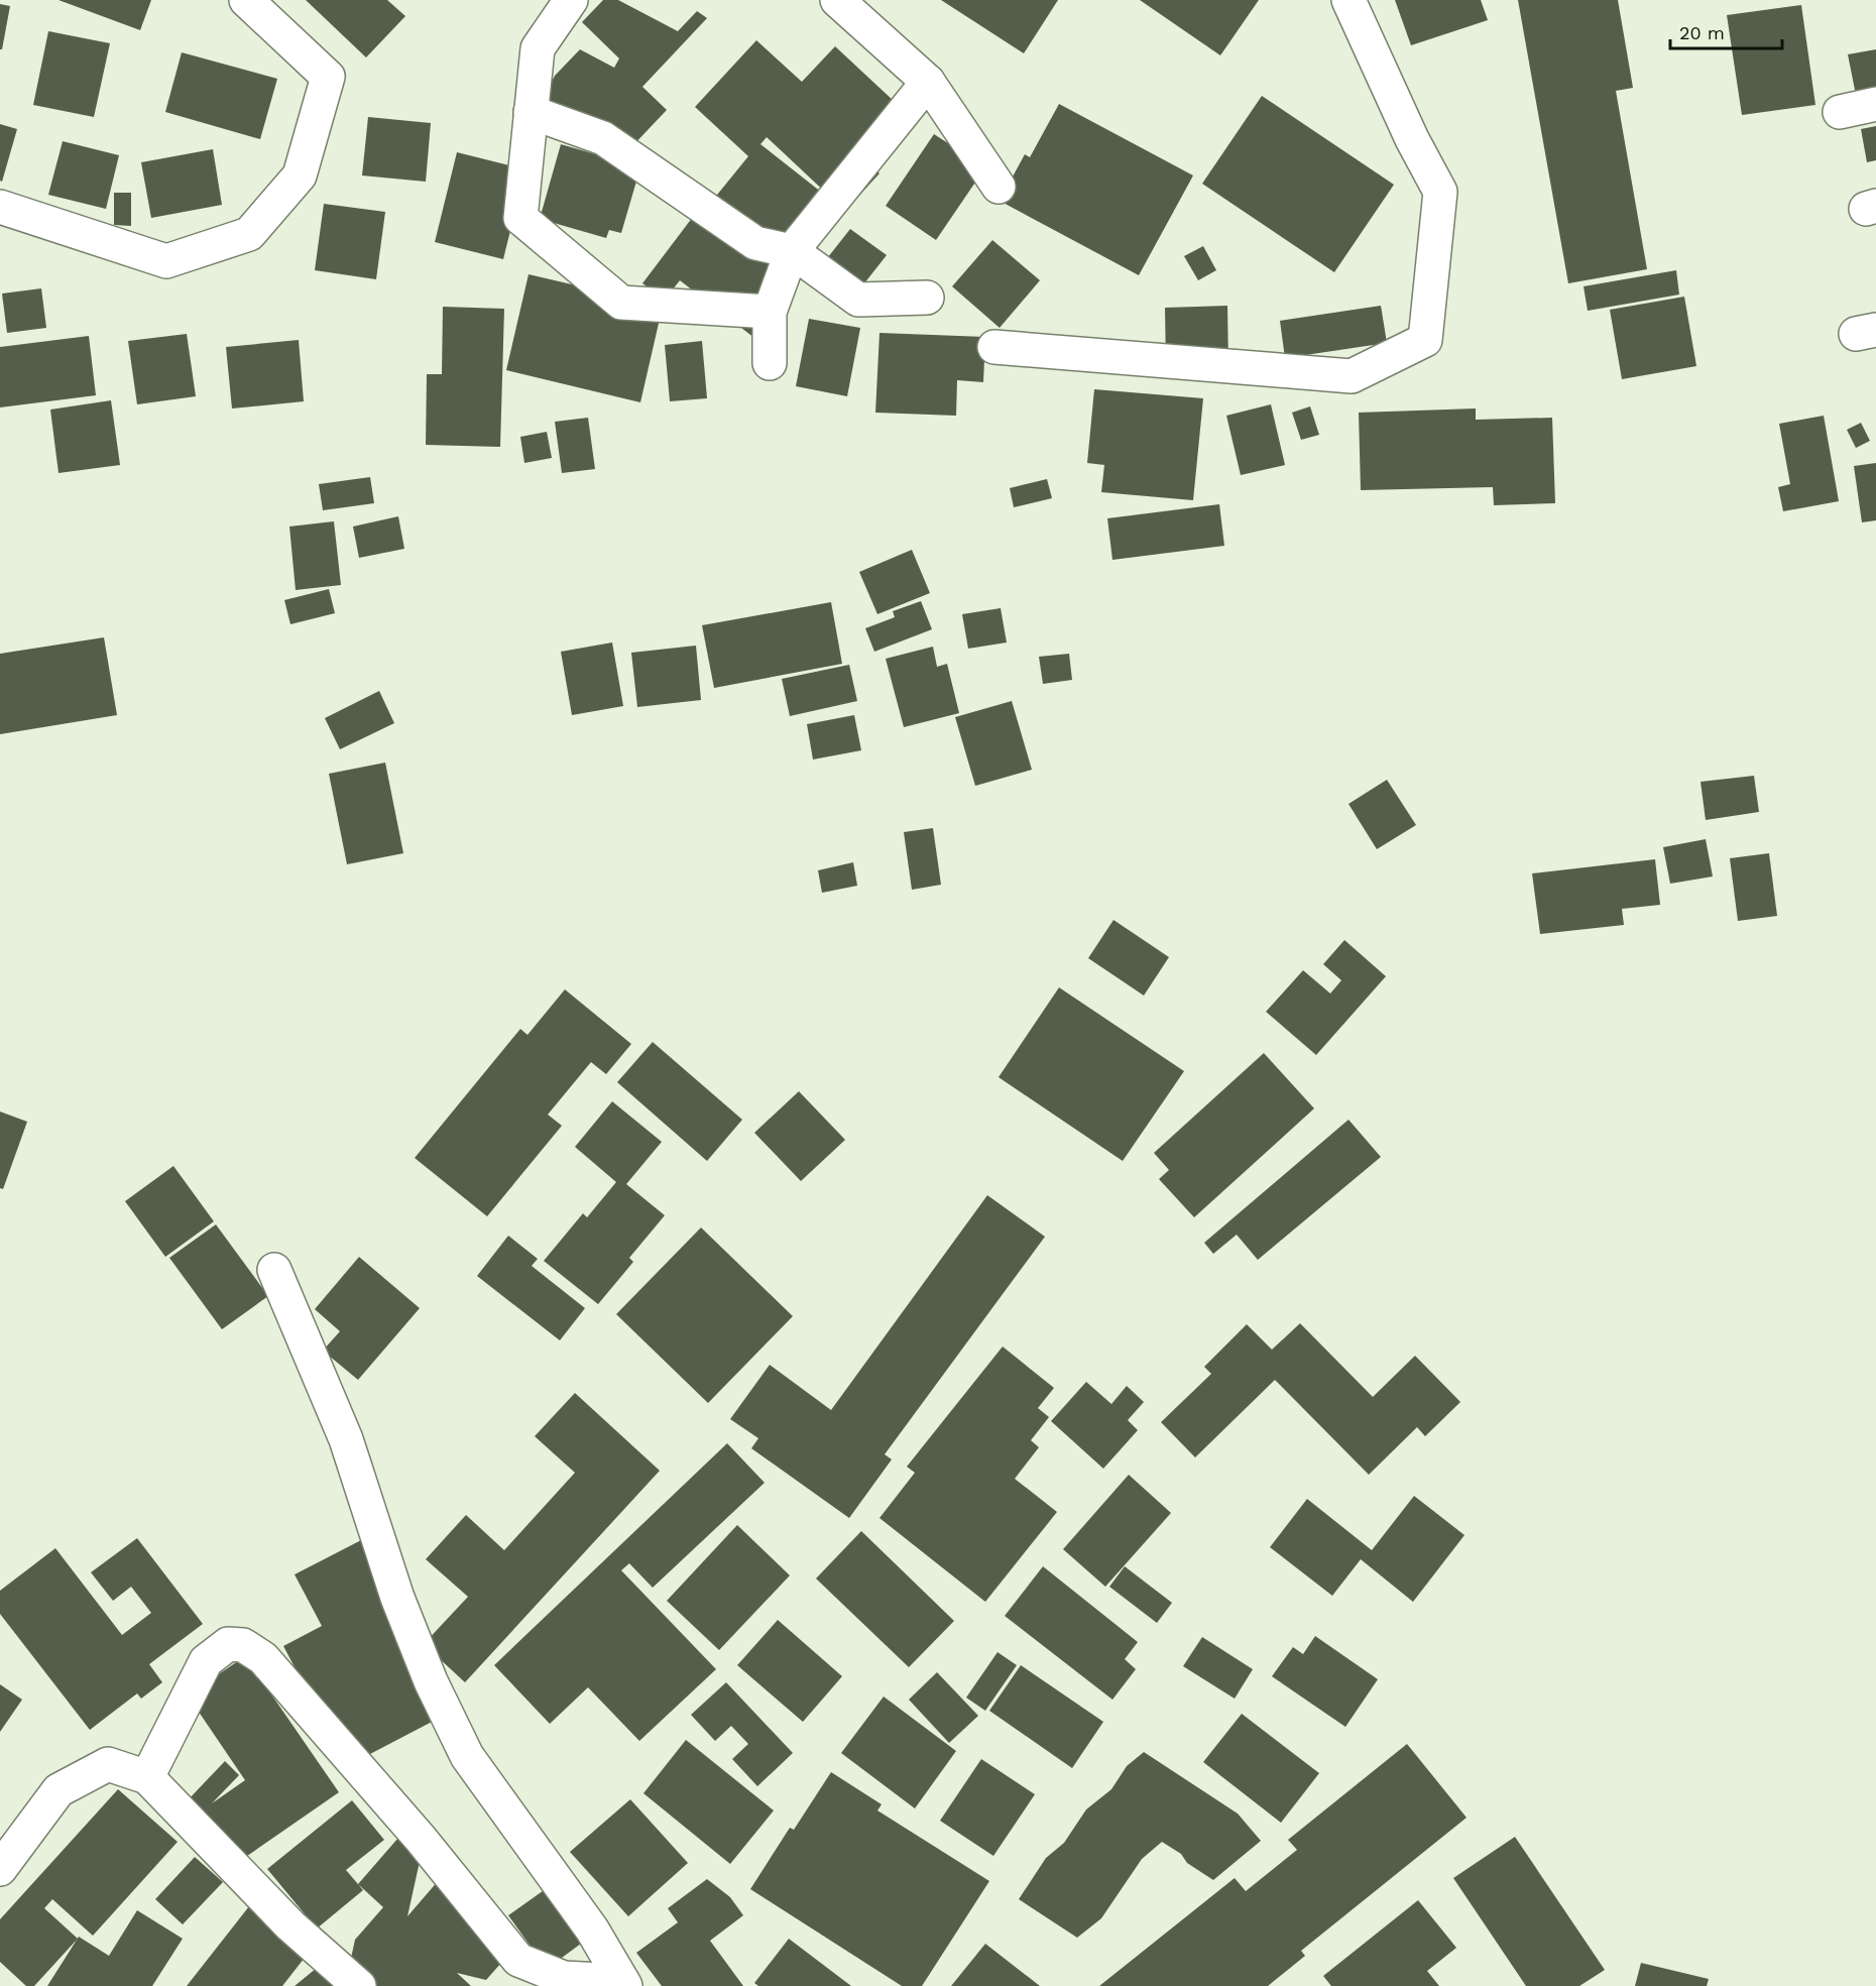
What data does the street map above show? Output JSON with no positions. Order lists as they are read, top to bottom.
{
  "scale_bar": "20 m"
}
